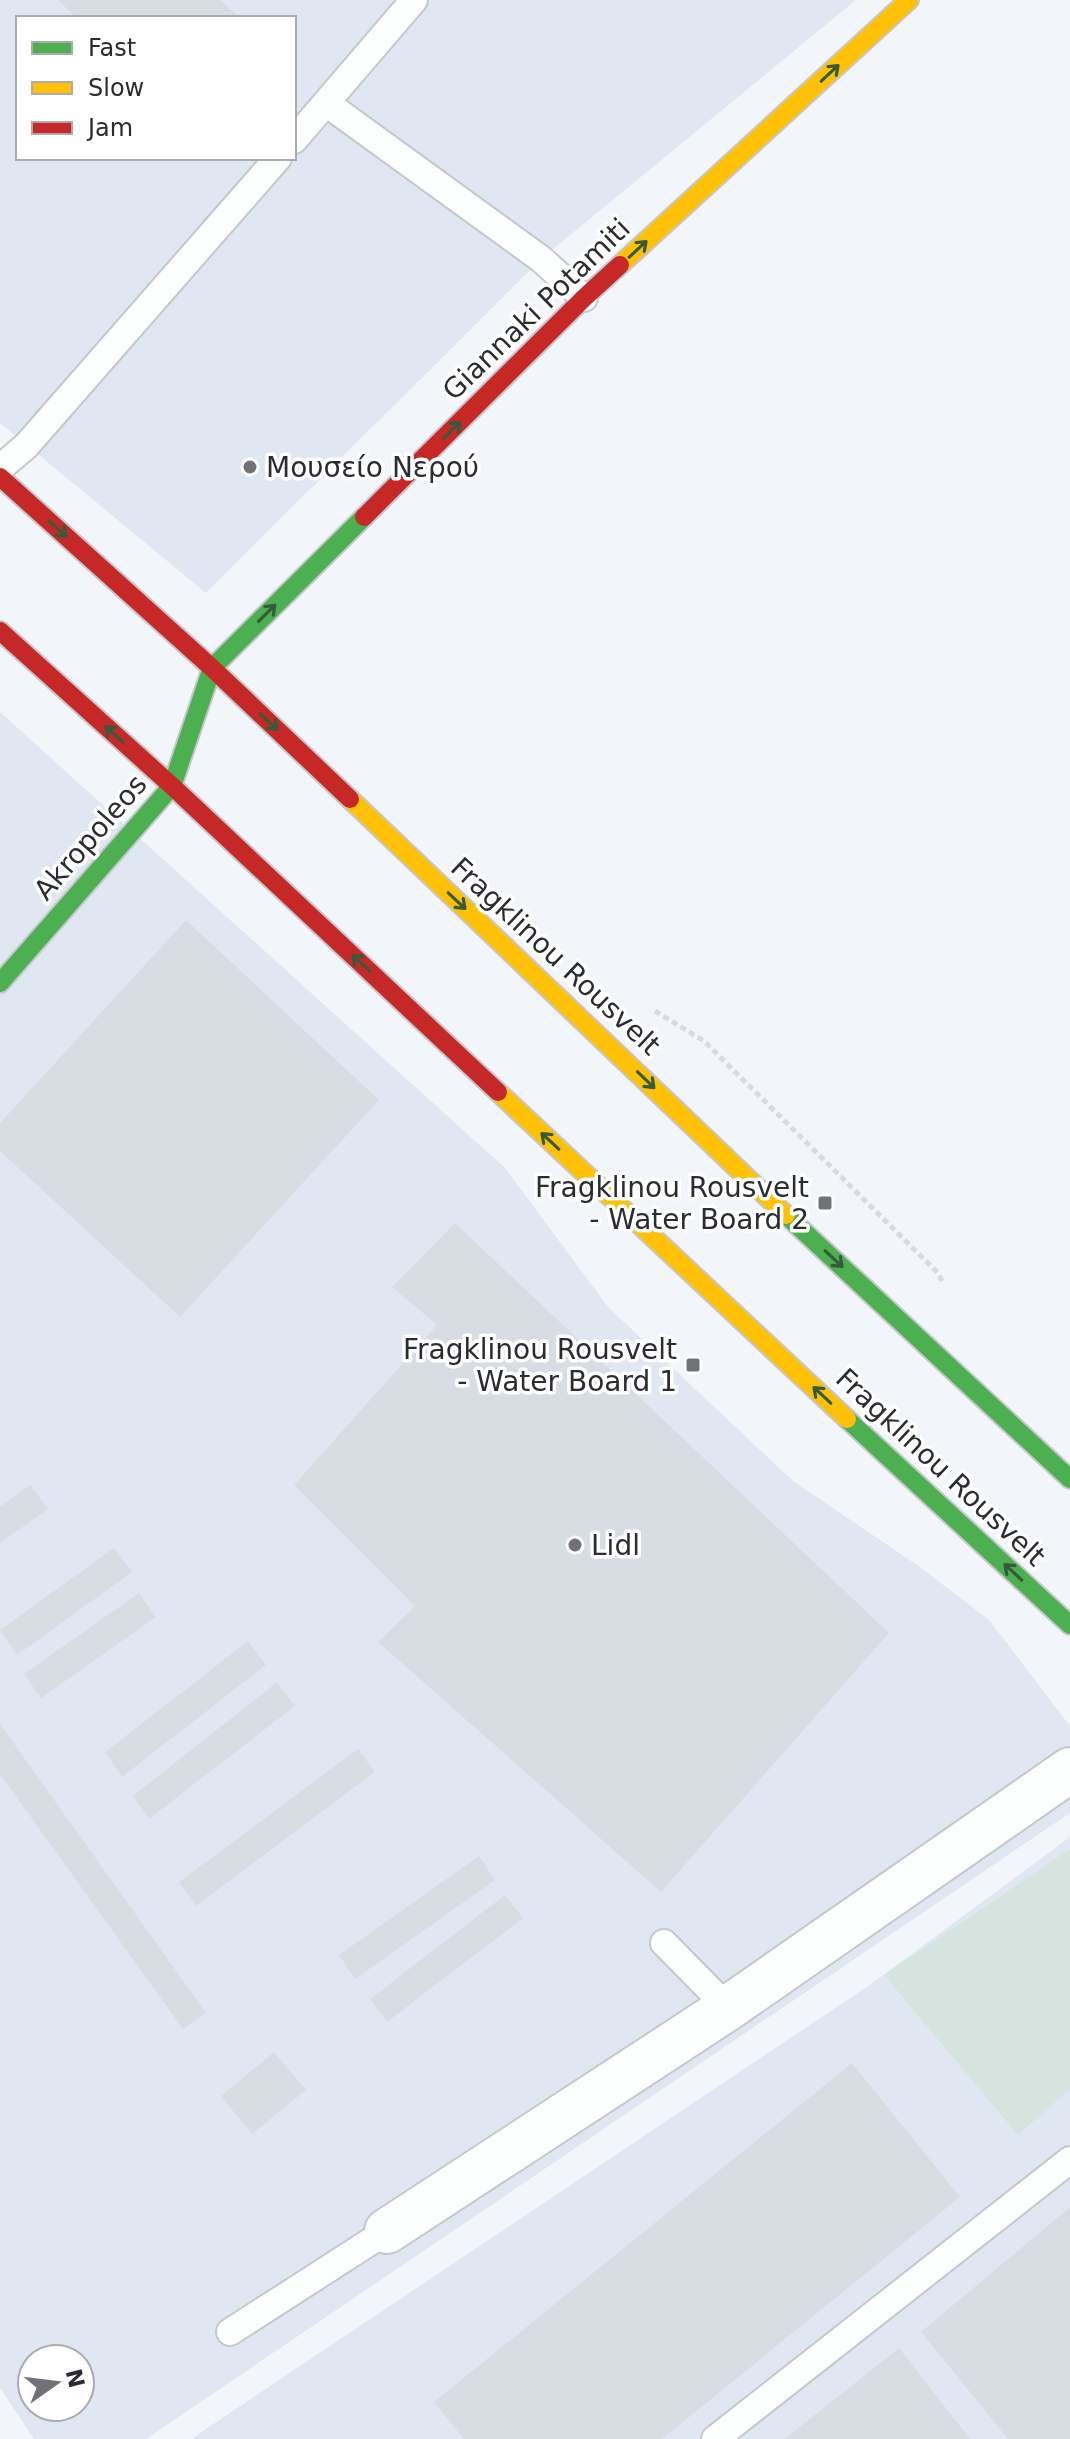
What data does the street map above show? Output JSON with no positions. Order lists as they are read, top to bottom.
{
  "streets": {
    "main road": ["Giannaki Potamiti", "Akropoleos", "Fragklinou Rousvelt"]
  },
  "crossings": [
    ["Giannaki Potamiti", "Akropoleos"],
    ["Giannaki Potamiti", "Fragklinou Rousvelt"],
    ["Akropoleos", "Fragklinou Rousvelt"]
  ],
  "one_way": ["Giannaki Potamiti"],
  "places": {
    "other": ["Μουσείο Νερού", "Lidl"],
    "transit": ["Fragklinou Rousvelt - Water Board 2", "Fragklinou Rousvelt - Water Board 1"]
  },
  "legend": ["Fast", "Slow", "Jam"],
  "north": "right"
}
